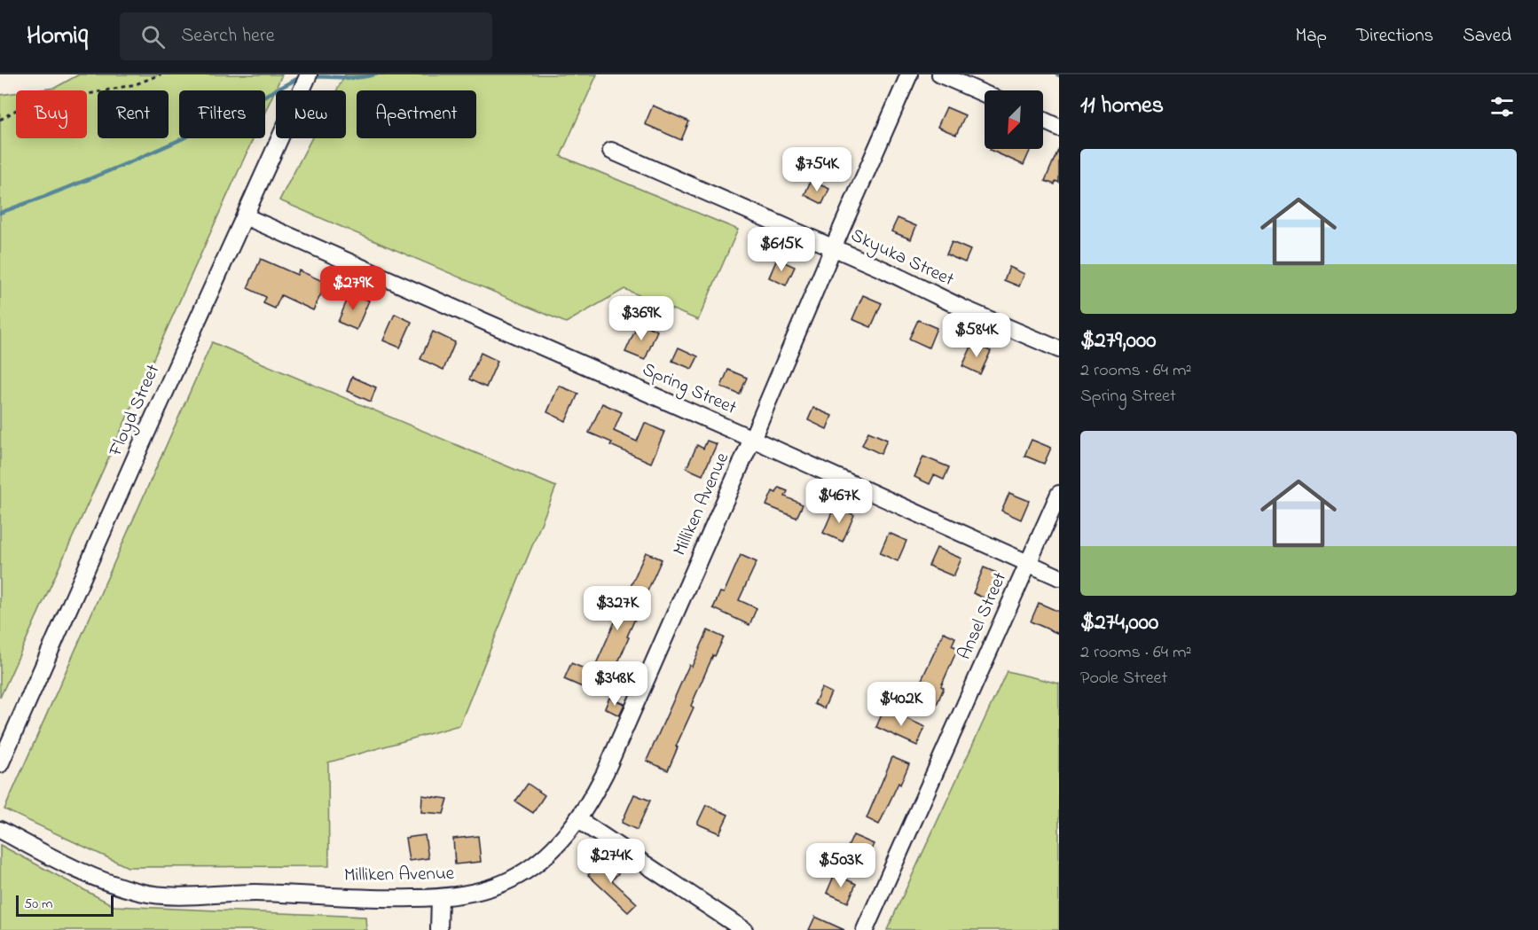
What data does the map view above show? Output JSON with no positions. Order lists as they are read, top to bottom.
{
  "streets": {
    "street": [
      "Skyuka Street",
      "Spring Street",
      "Floyd Street",
      "Milliken Avenue",
      "Ansel Street"
    ]
  },
  "crossings": [
    ["Skyuka Street", "Milliken Avenue"],
    ["Spring Street", "Floyd Street"],
    ["Spring Street", "Milliken Avenue"],
    ["Spring Street", "Ansel Street"]
  ],
  "scale_bar": "50 m",
  "north": "bottom left",
  "page": {
    "header": "Homiq",
    "search": "Search here",
    "nav": ["Map", "Directions", "Saved"],
    "heading": "11 homes",
    "chip": [
      "Buy",
      "Rent",
      "Filters",
      "New",
      "Apartment"
    ],
    "list": [
      {
        "name": "$279,000",
        "note": "2 rooms · 64 m² · Spring Street"
      },
      {
        "name": "$274,000",
        "note": "2 rooms · 64 m² · Poole Street"
      }
    ],
    "price": [
      "$754K",
      "$615K",
      "$279K",
      "$369K",
      "$584K",
      "$467K",
      "$327K",
      "$348K",
      "$402K",
      "$274K",
      "$503K"
    ],
    "scale": "50 m"
  }
}
